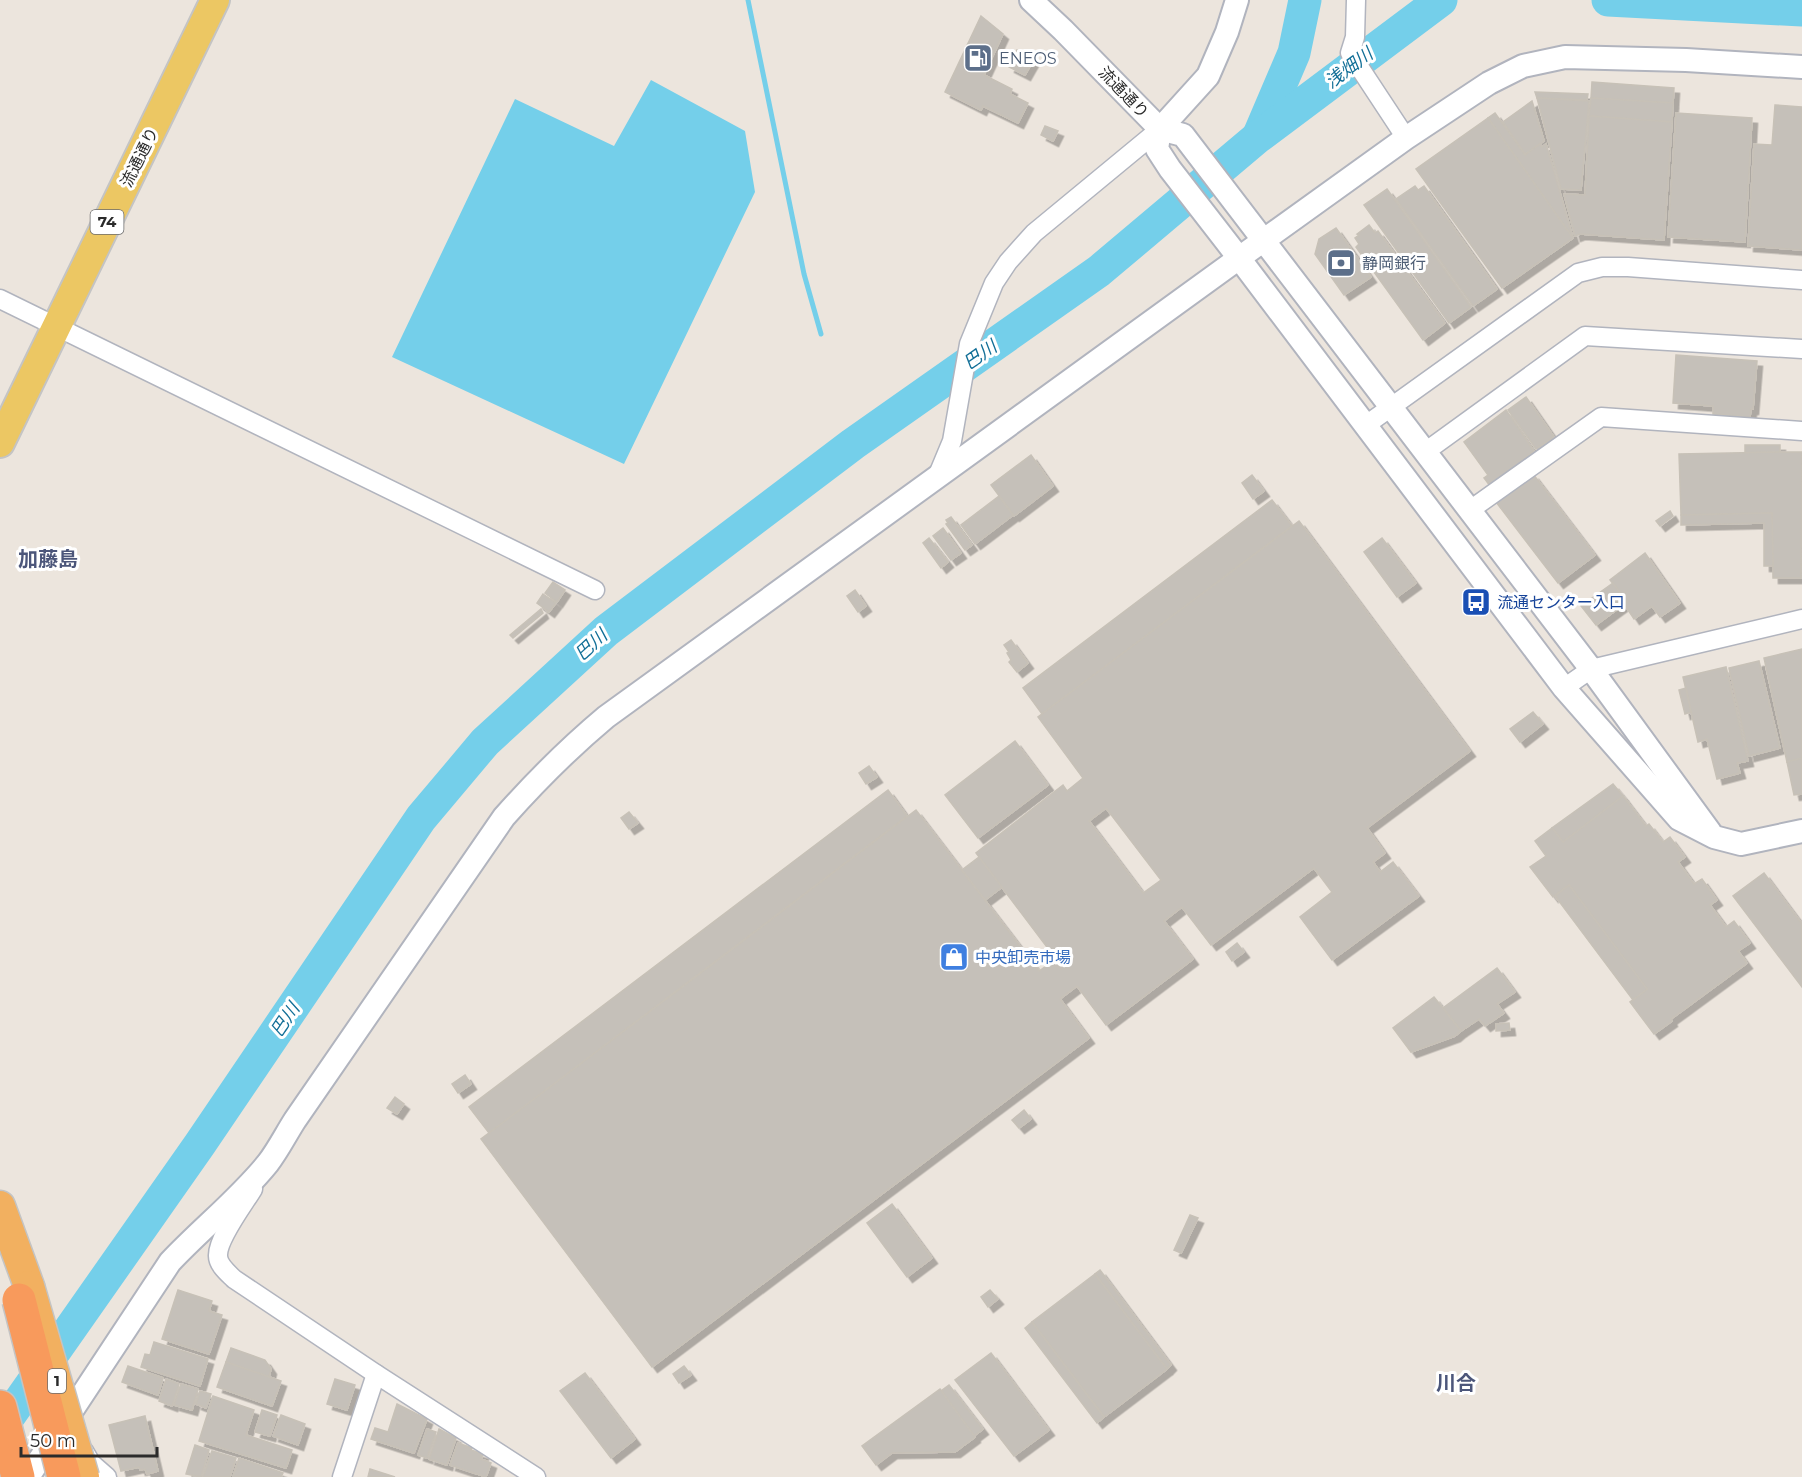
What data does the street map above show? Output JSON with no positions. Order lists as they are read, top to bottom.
{
  "streets": {
    "highway": ["1"],
    "main road": ["流通通り", "74"]
  },
  "districts": ["加藤島", "川合"],
  "water": ["浅畑川", "巴川"],
  "places": {
    "fuel station": ["ENEOS"],
    "bank": ["静岡銀行"],
    "bus stop": ["流通センター入口"],
    "shop": ["中央卸売市場"]
  },
  "scale_bar": "50 m"
}
